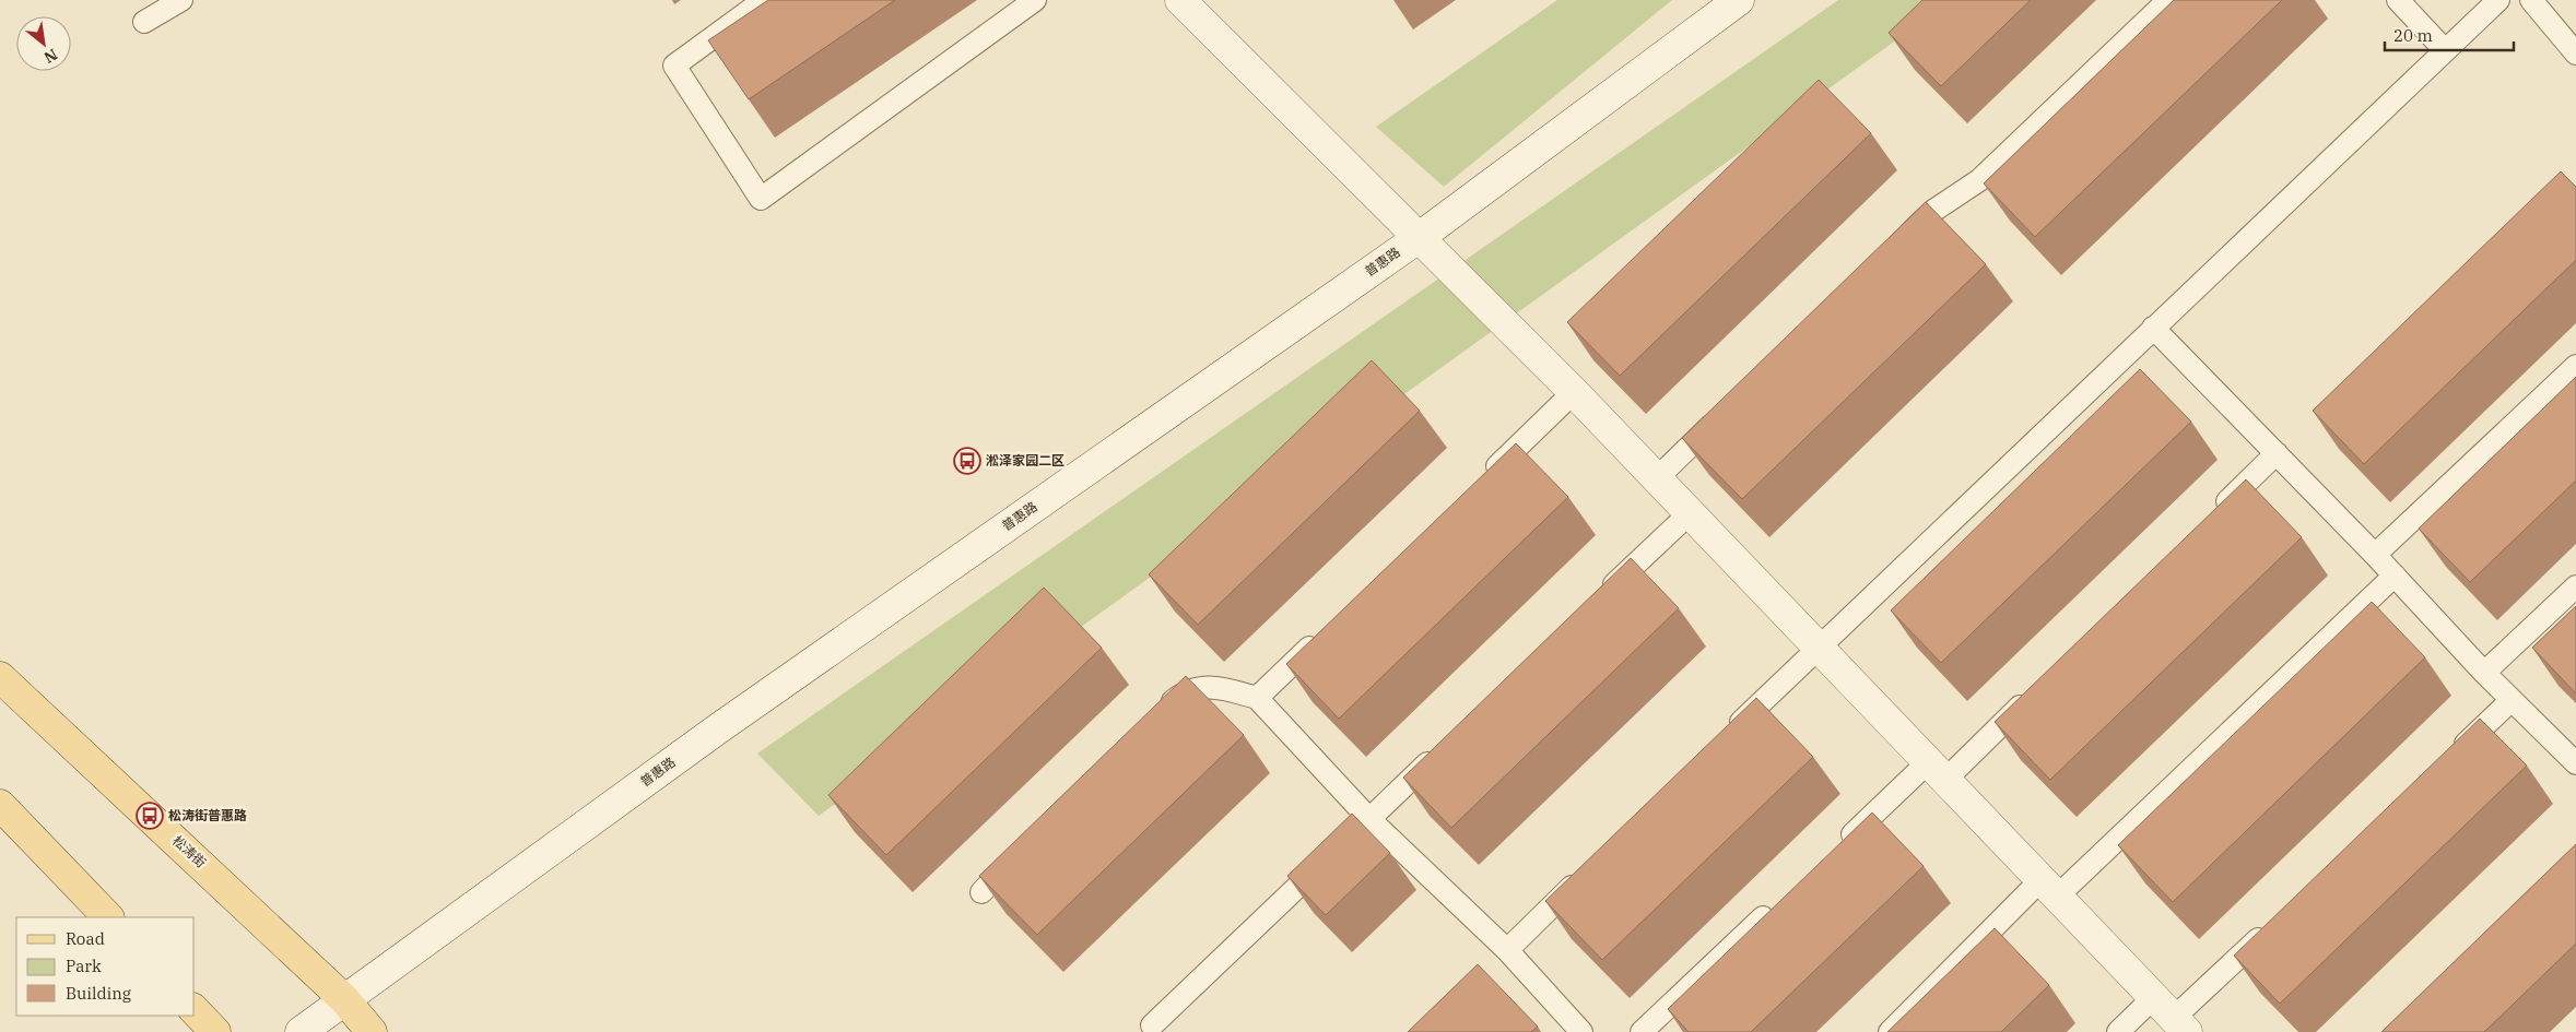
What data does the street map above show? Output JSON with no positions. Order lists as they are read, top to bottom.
{
  "streets": {
    "main road": ["普惠路", "松涛街"]
  },
  "crossings": [
    ["普惠路", "松涛街"]
  ],
  "places": {
    "bus stop": ["淞泽家园二区", "松涛街普惠路"]
  },
  "legend": ["Road", "Park", "Building"],
  "scale_bar": "20 m",
  "north": "bottom right"
}
